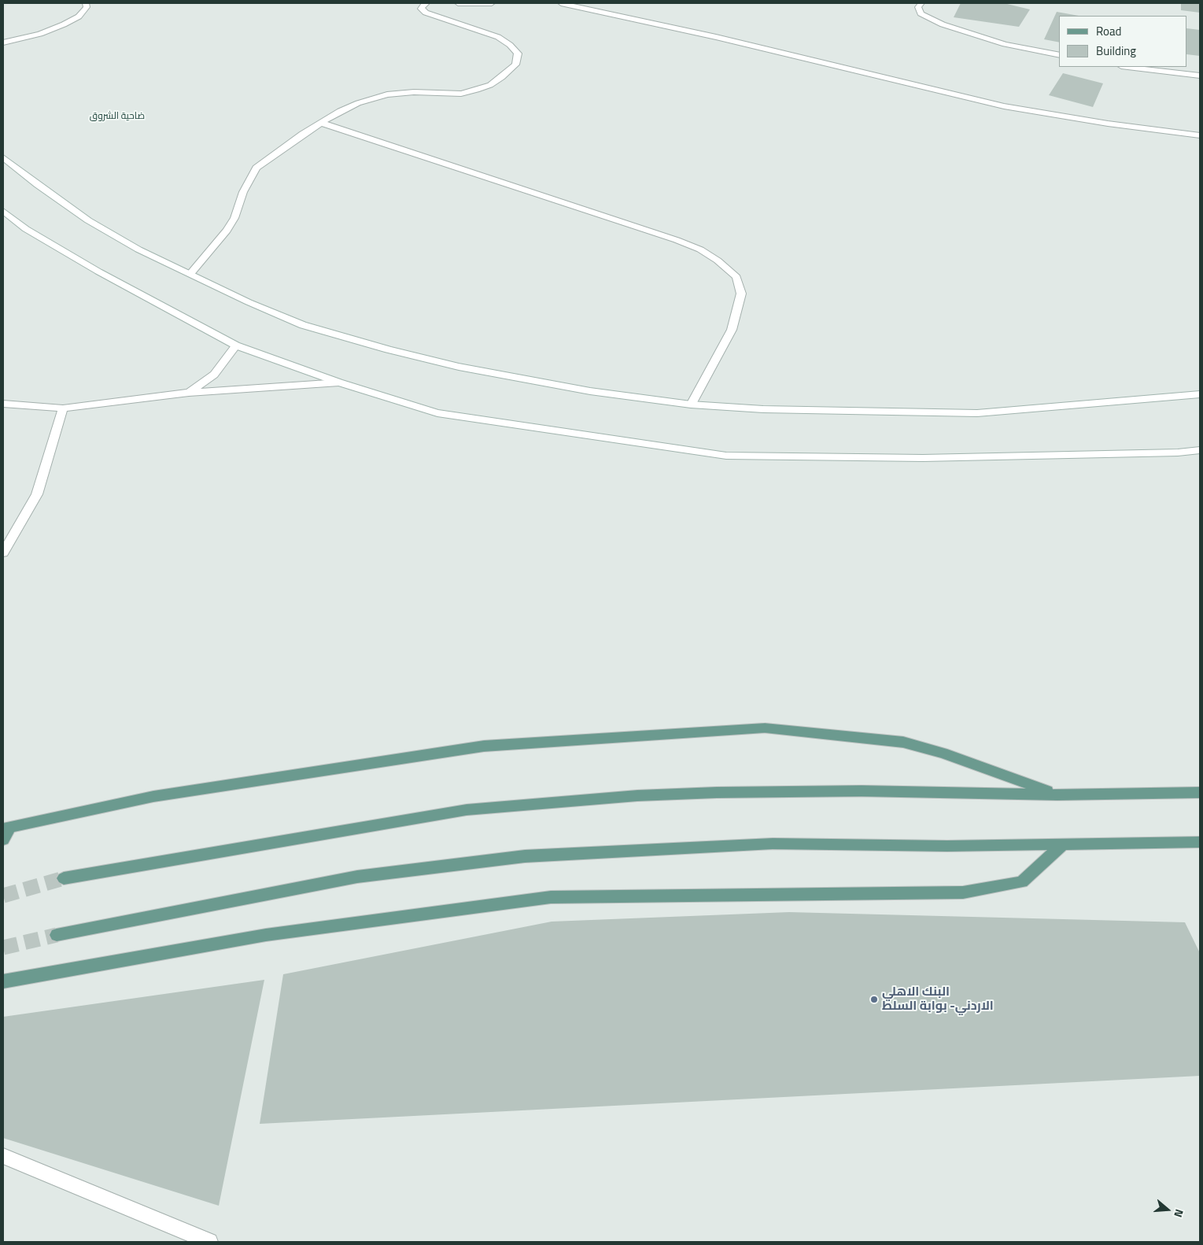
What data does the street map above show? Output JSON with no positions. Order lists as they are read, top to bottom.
{
  "districts": ["ضاحية الشروق"],
  "places": ["البنك الاهلي الاردني- بوابة السلط"],
  "legend": ["Road", "Building"],
  "north": "right"
}
